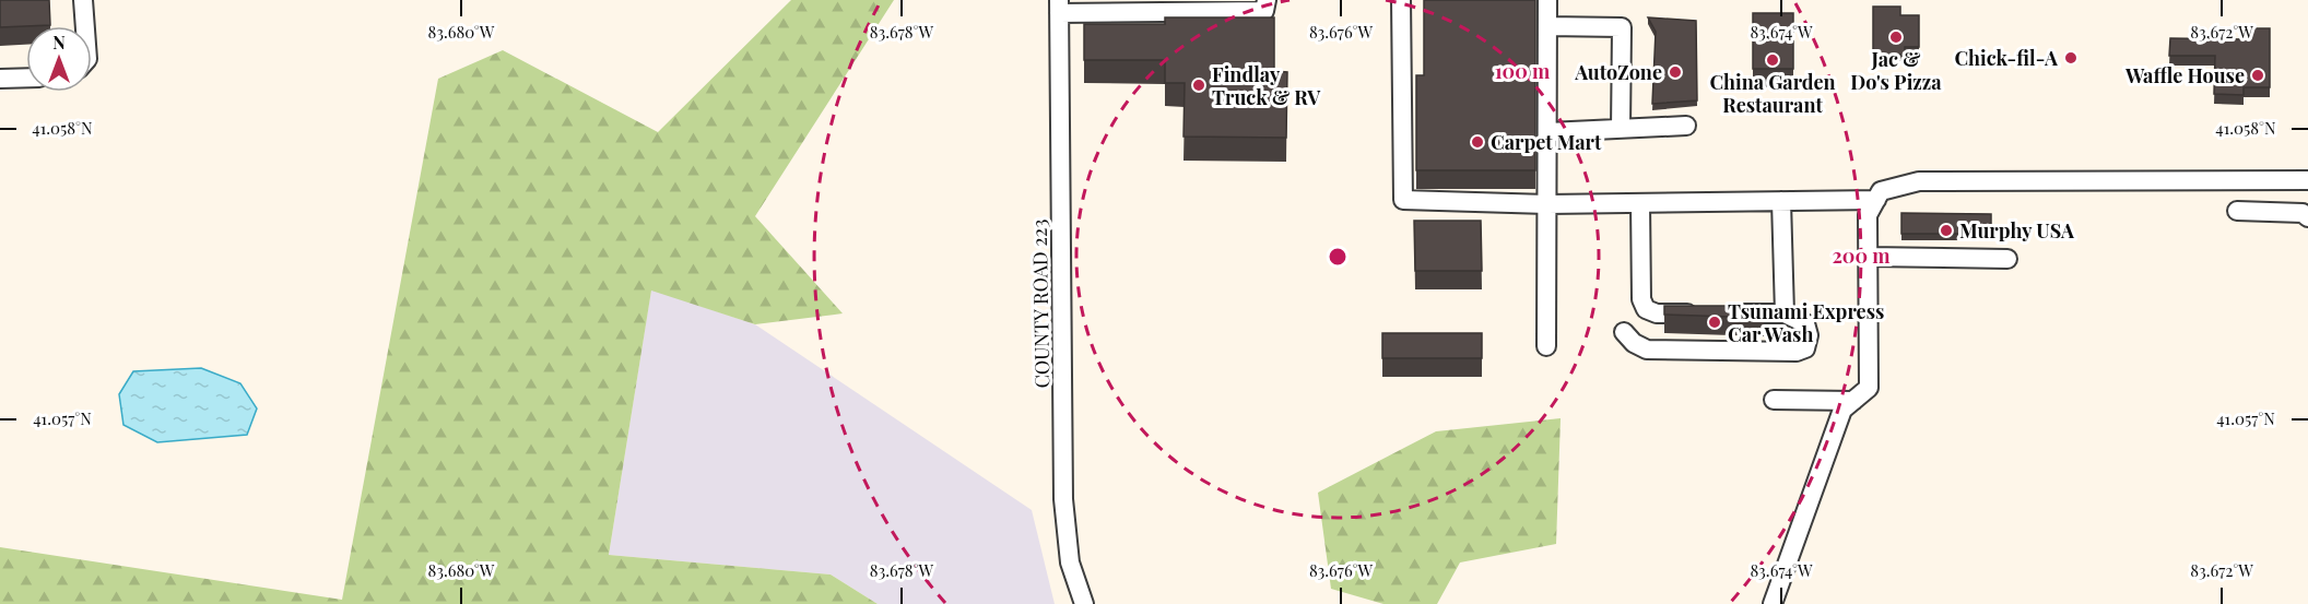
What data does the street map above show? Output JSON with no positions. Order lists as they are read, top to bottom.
{
  "streets": {
    "street": ["COUNTY ROAD 223"]
  },
  "places": [
    "Jac & Do's Pizza",
    "Chick-fil-A",
    "China Garden Restaurant",
    "AutoZone",
    "Waffle House",
    "Findlay Truck & RV",
    "Carpet Mart",
    "Murphy USA",
    "Tsunami Express Car Wash"
  ],
  "north": "top",
  "coordinates": [
    "83.680°W",
    "83.678°W",
    "83.676°W",
    "83.674°W",
    "83.672°W",
    "41.058°N",
    "41.057°N"
  ],
  "rings": ["100 m", "200 m"]
}
